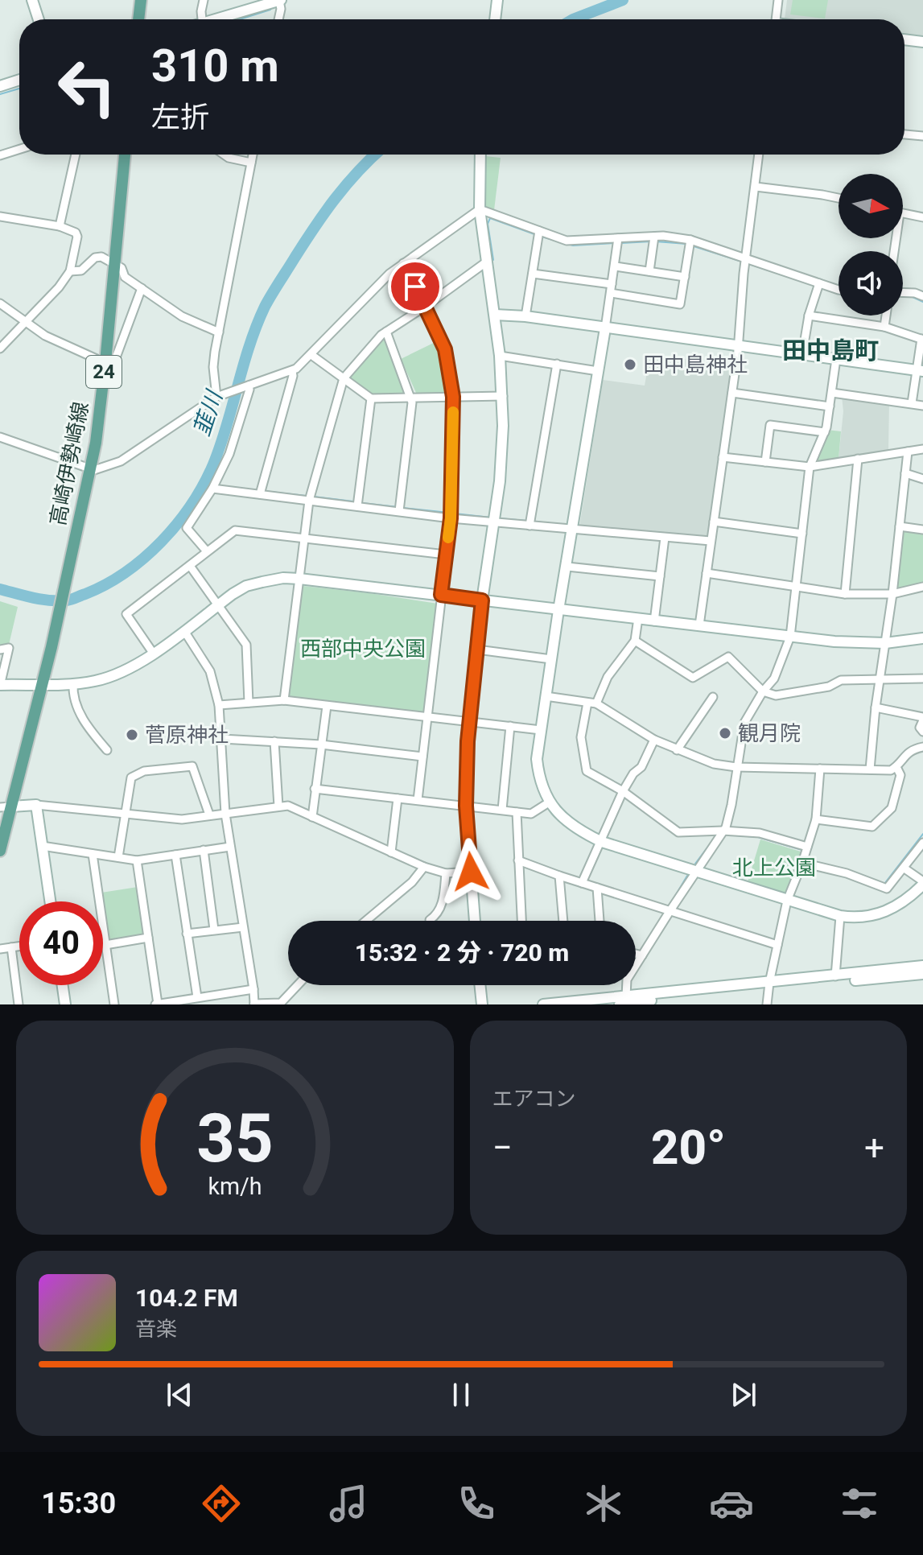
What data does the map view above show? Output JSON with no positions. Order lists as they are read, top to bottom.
{
  "streets": {
    "main road": ["24", "高崎伊勢崎線"]
  },
  "districts": ["田中島町"],
  "water": ["韮川"],
  "parks": ["西部中央公園", "北上公園"],
  "places": ["田中島神社", "観月院", "菅原神社"],
  "north": "right",
  "page": {
    "turn": ["310 m", "左折"],
    "limit": "40",
    "trip": "15:32 · 2 分 · 720 m",
    "tile": "エアコン",
    "heat": ["−", "20°", "+"],
    "song": ["104.2 FM", "音楽"],
    "tabs": "15:30",
    "gauge": ["35", "km/h"]
  }
}
